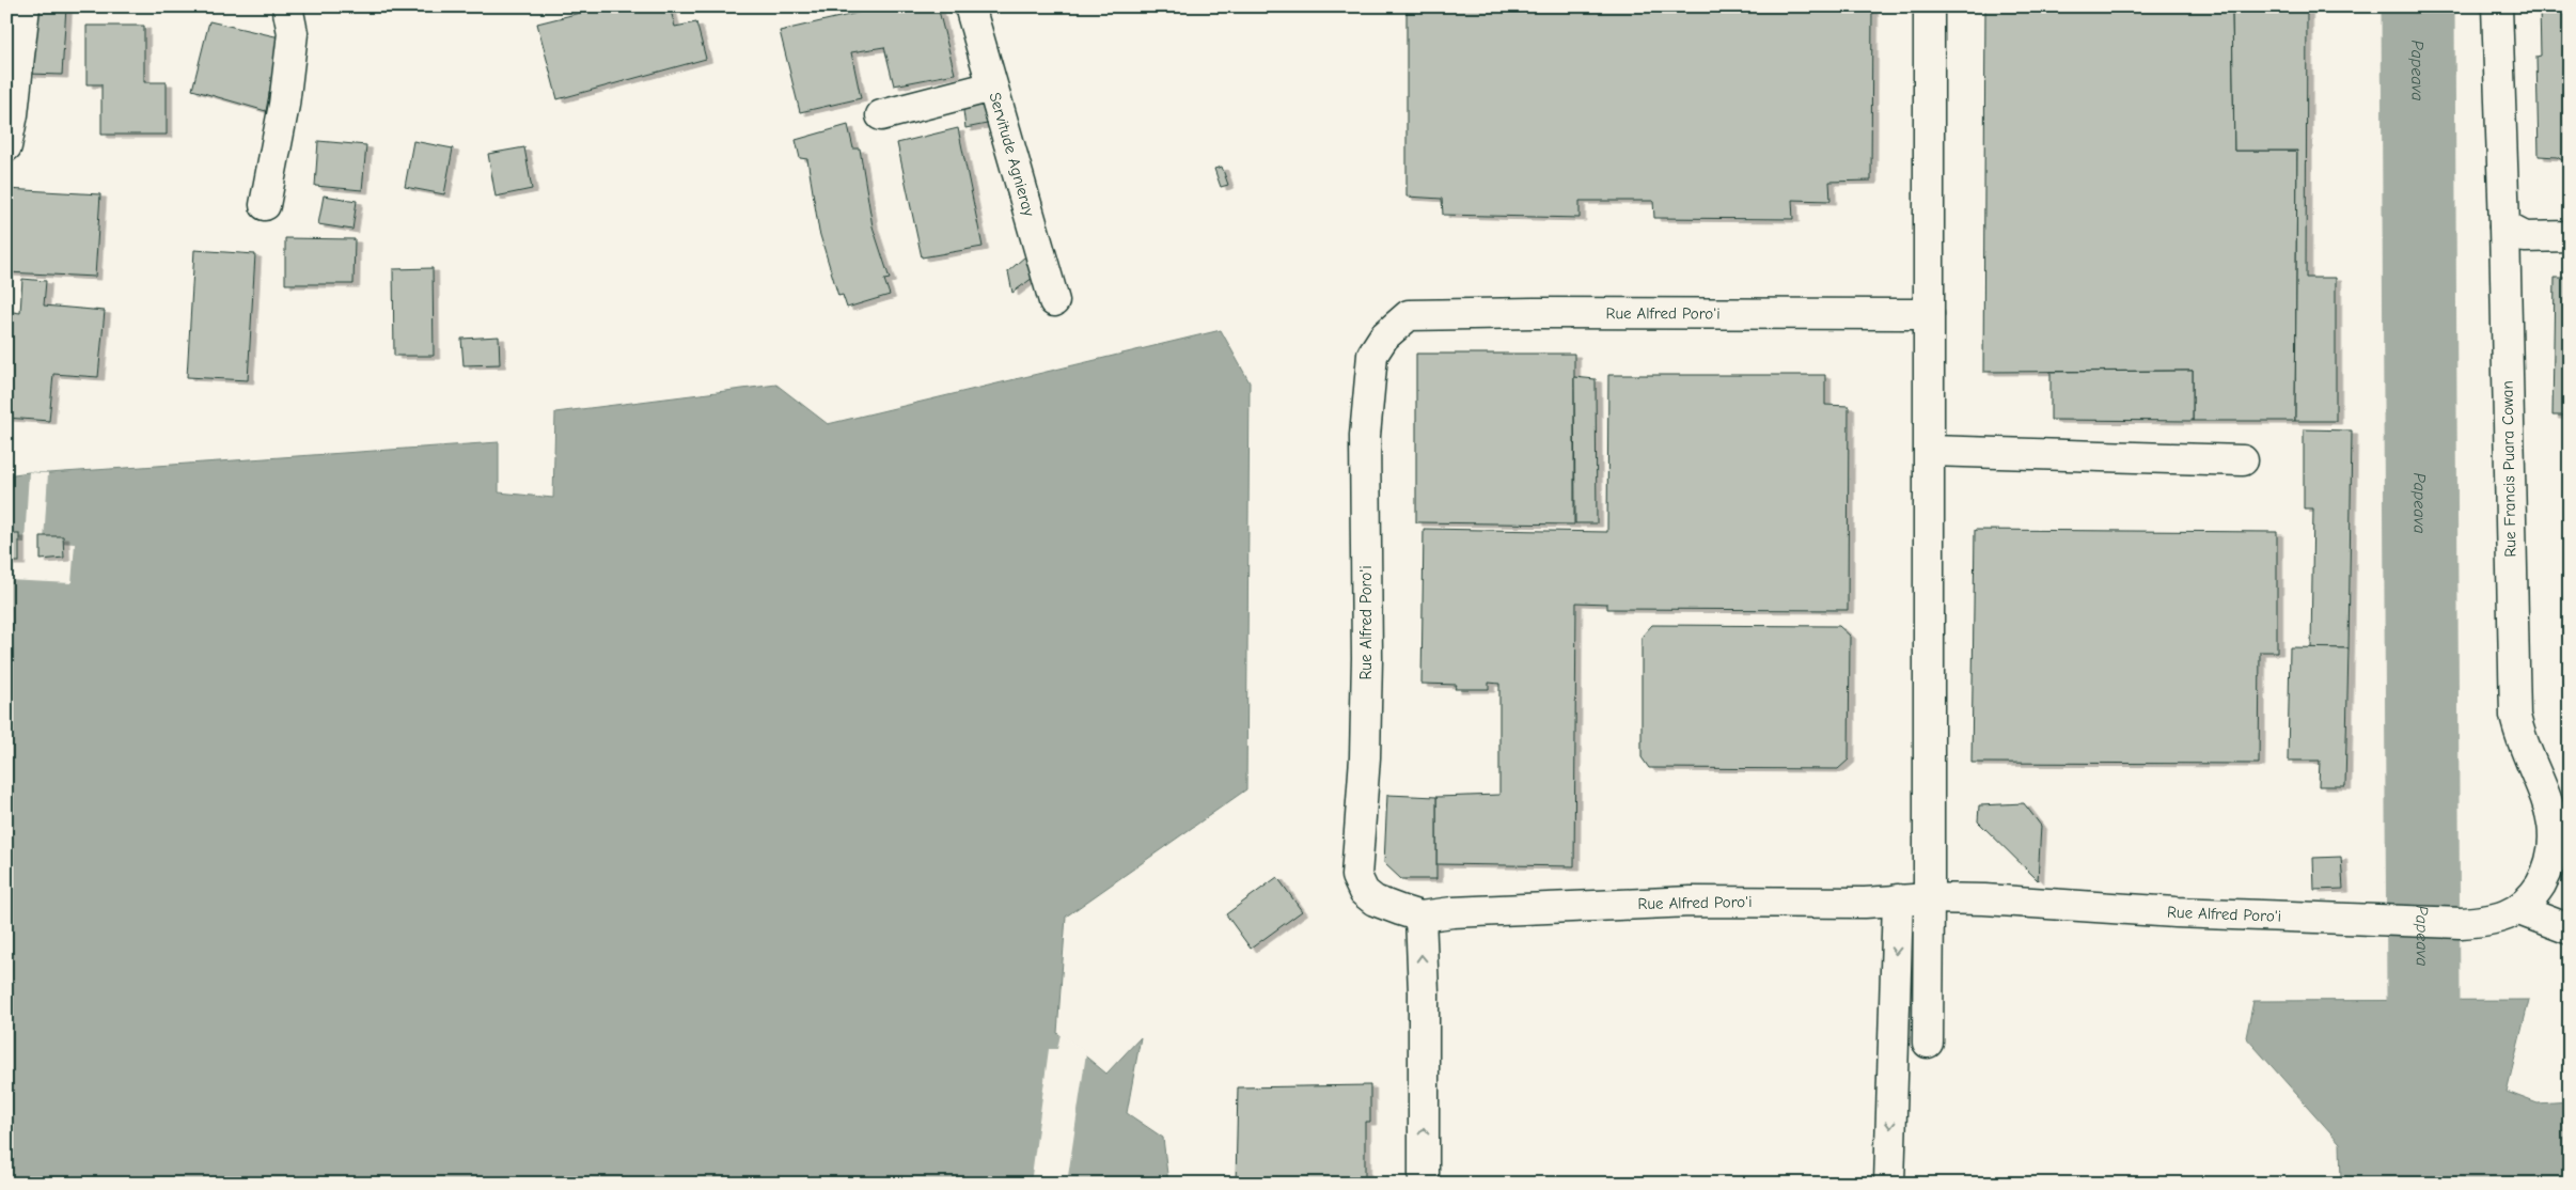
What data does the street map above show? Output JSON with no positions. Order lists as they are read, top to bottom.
{
  "streets": {
    "street": ["Servitude Agnieray", "Rue Alfred Poro'i", "Rue Francis Puara Cowan"]
  },
  "crossings": [
    ["Rue Alfred Poro'i", "Rue Francis Puara Cowan"]
  ],
  "water": ["Papeava"]
}
